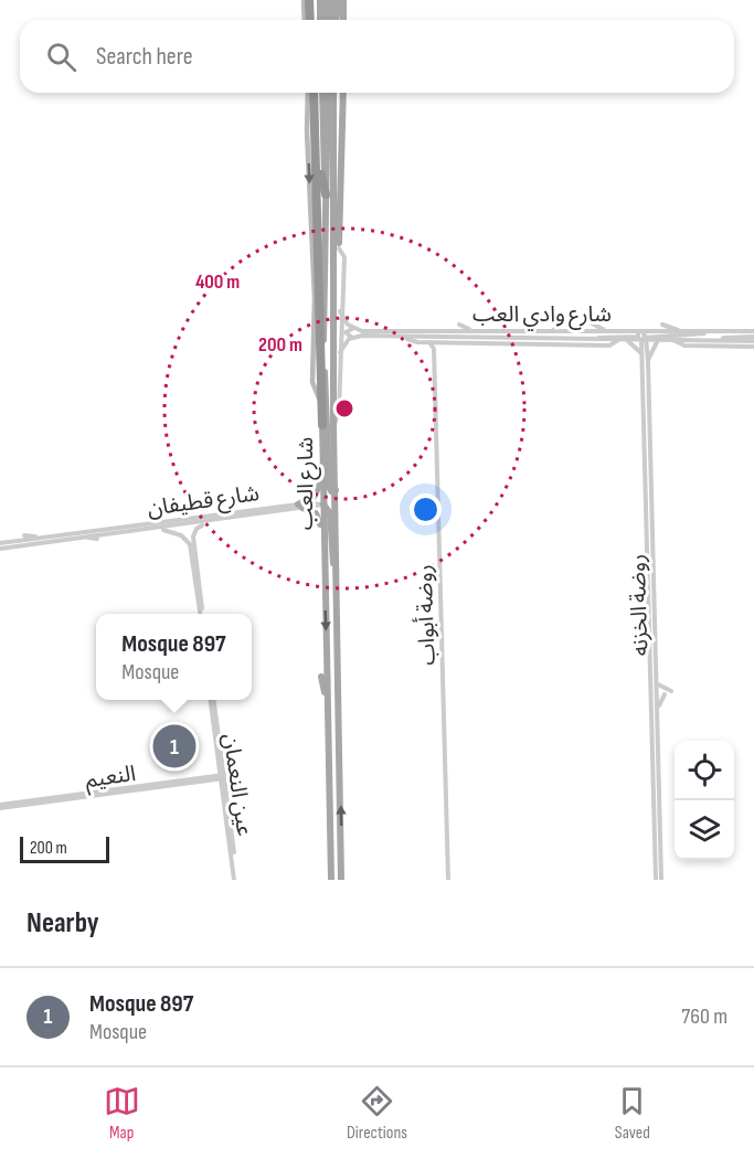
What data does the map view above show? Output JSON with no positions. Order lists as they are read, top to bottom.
{
  "streets": {
    "main road": ["شارع العب"],
    "street": [
      "شارع وادي العب",
      "شارع قطيفان",
      "روضة الخزنه",
      "روضة أبواب",
      "النعيم",
      "عين النعمان"
    ]
  },
  "crossings": [
    ["شارع وادي العب", "روضة الخزنه"],
    ["شارع وادي العب", "روضة أبواب"],
    ["شارع العب", "شارع قطيفان"],
    ["النعيم", "عين النعمان"]
  ],
  "scale_bar": "200 m",
  "page": {
    "search": "Search here",
    "popup": ["Mosque 897", "Mosque"],
    "pins": "1",
    "scale": "200 m",
    "heading": "Nearby",
    "list": [
      {
        "mark": "1",
        "name": "Mosque 897",
        "note": "Mosque",
        "value": "760 m"
      }
    ],
    "nav": ["Map", "Directions", "Saved"]
  },
  "rings": ["400 m", "200 m"]
}
